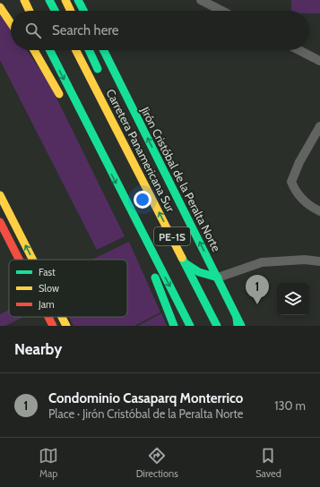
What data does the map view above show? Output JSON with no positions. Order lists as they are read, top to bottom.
{
  "streets": {
    "main road": ["Carretera Panamericana Sur", "Jirón Cristóbal de la Peralta Norte", "PE-1S"]
  },
  "legend": ["Fast", "Slow", "Jam"],
  "page": {
    "search": "Search here",
    "pins": "1",
    "heading": "Nearby",
    "list": [
      {
        "mark": "1",
        "name": "Condominio Casaparq Monterrico",
        "note": "Place · Jirón Cristóbal de la Peralta Norte",
        "value": "130 m"
      }
    ],
    "nav": ["Map", "Directions", "Saved"]
  }
}
